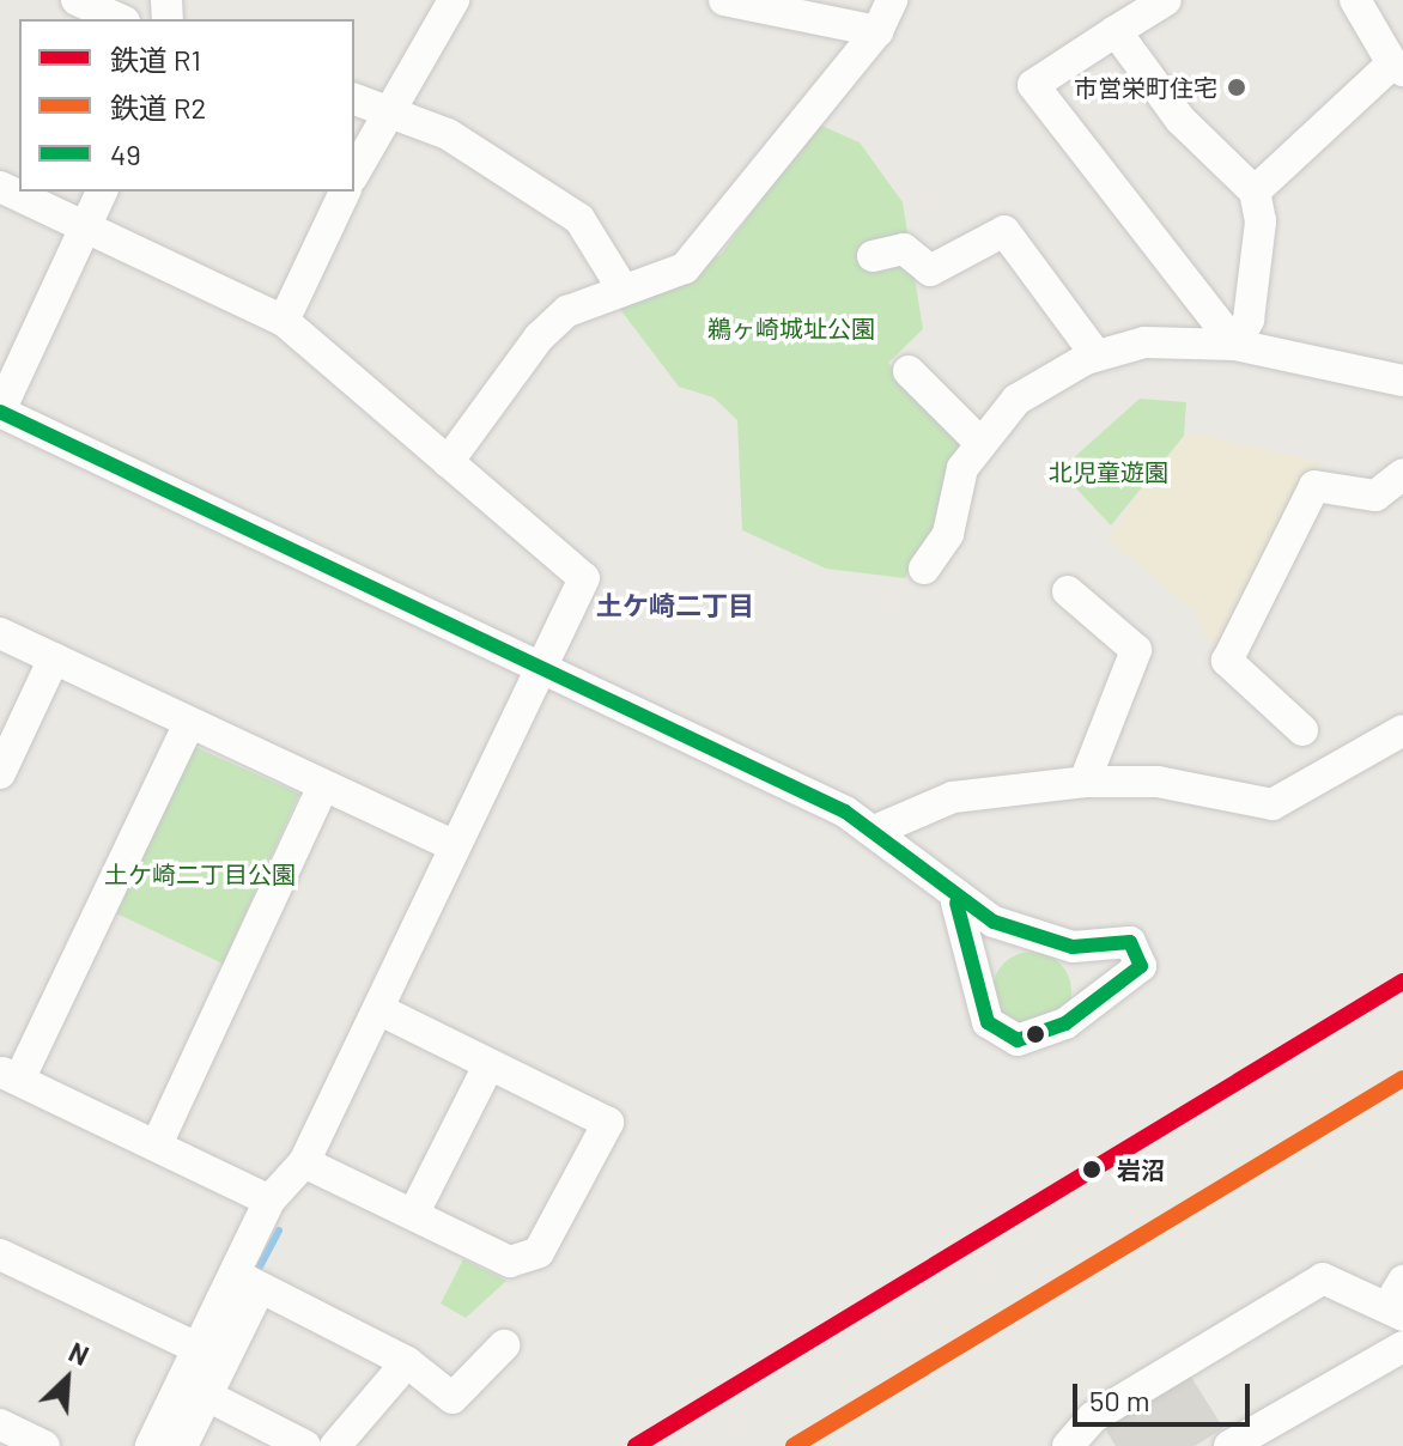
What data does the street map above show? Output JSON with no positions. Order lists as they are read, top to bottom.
{
  "districts": ["土ケ崎二丁目"],
  "parks": ["鵜ヶ崎城址公園", "北児童遊園", "土ケ崎二丁目公園"],
  "places": ["市営栄町住宅", "岩沼"],
  "lines": ["transit line 49", "rail line R1", "rail line R2"],
  "legend": ["鉄道 R1", "鉄道 R2", "49"],
  "scale_bar": "50 m",
  "north": "top right"
}
